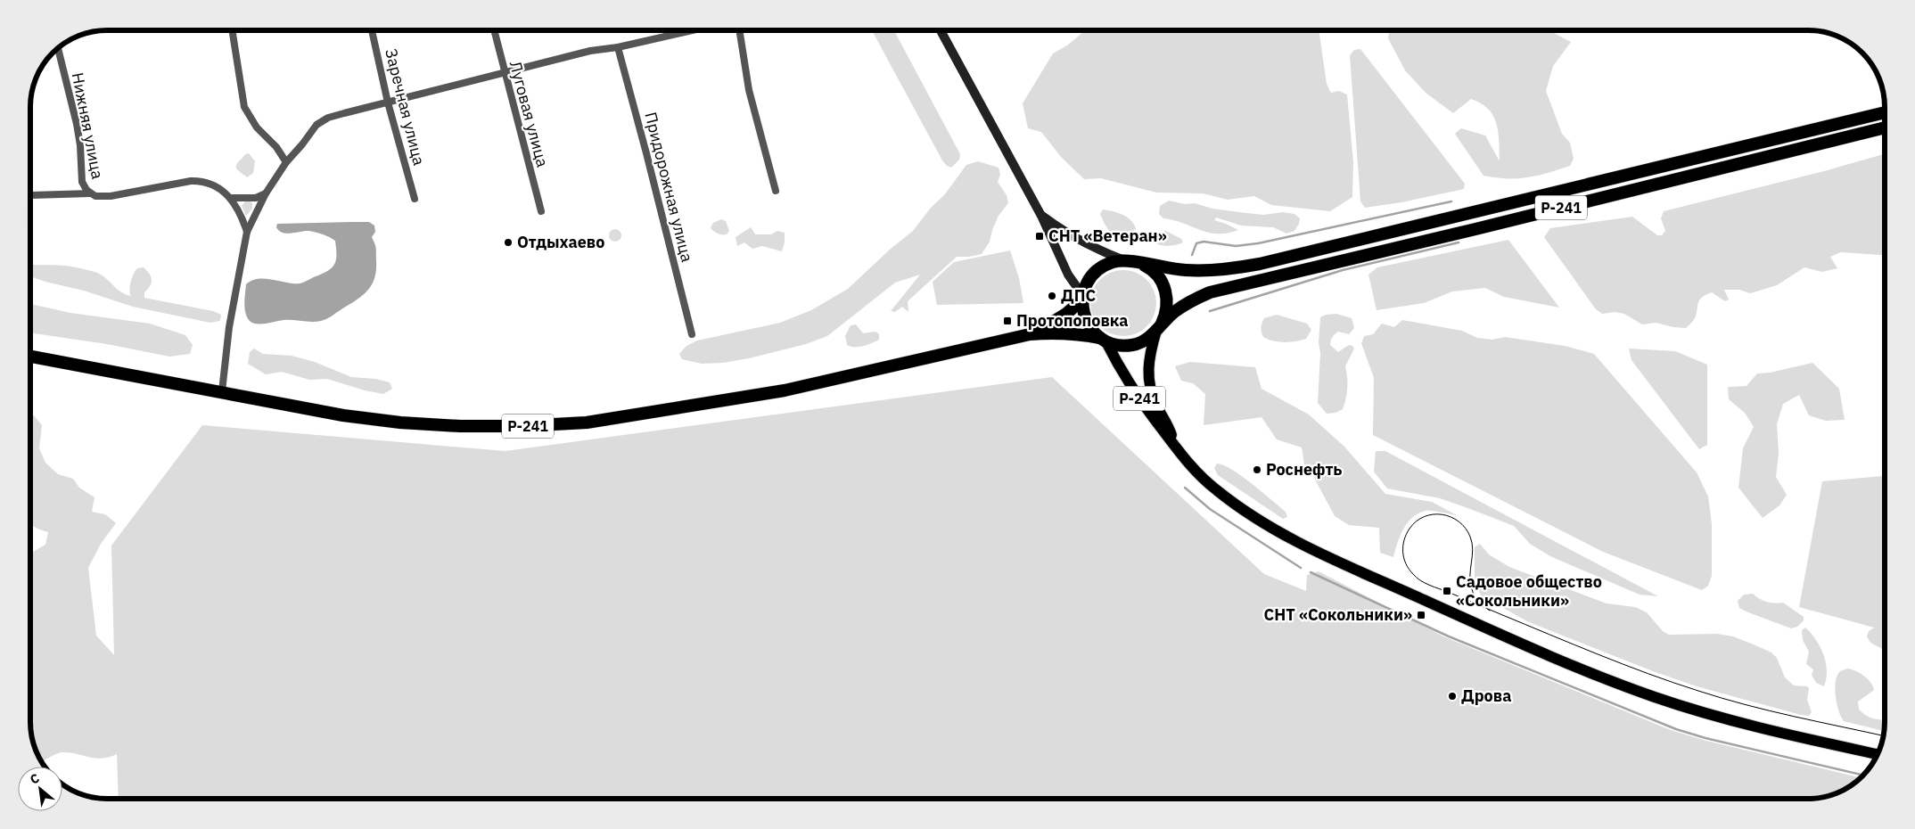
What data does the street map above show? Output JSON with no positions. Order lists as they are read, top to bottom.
{
  "streets": {
    "highway": ["Р-241"],
    "street": [
      "Заречная улица",
      "Луговая улица",
      "Нижняя улица",
      "Придорожная улица"
    ]
  },
  "places": {
    "transit": [
      "СНТ «Ветеран»",
      "Протопоповка",
      "Садовое общество «Сокольники»",
      "СНТ «Сокольники»"
    ],
    "other": [
      "Отдыхаево",
      "ДПС",
      "Роснефть",
      "Дрова"
    ]
  },
  "north": "top left"
}
